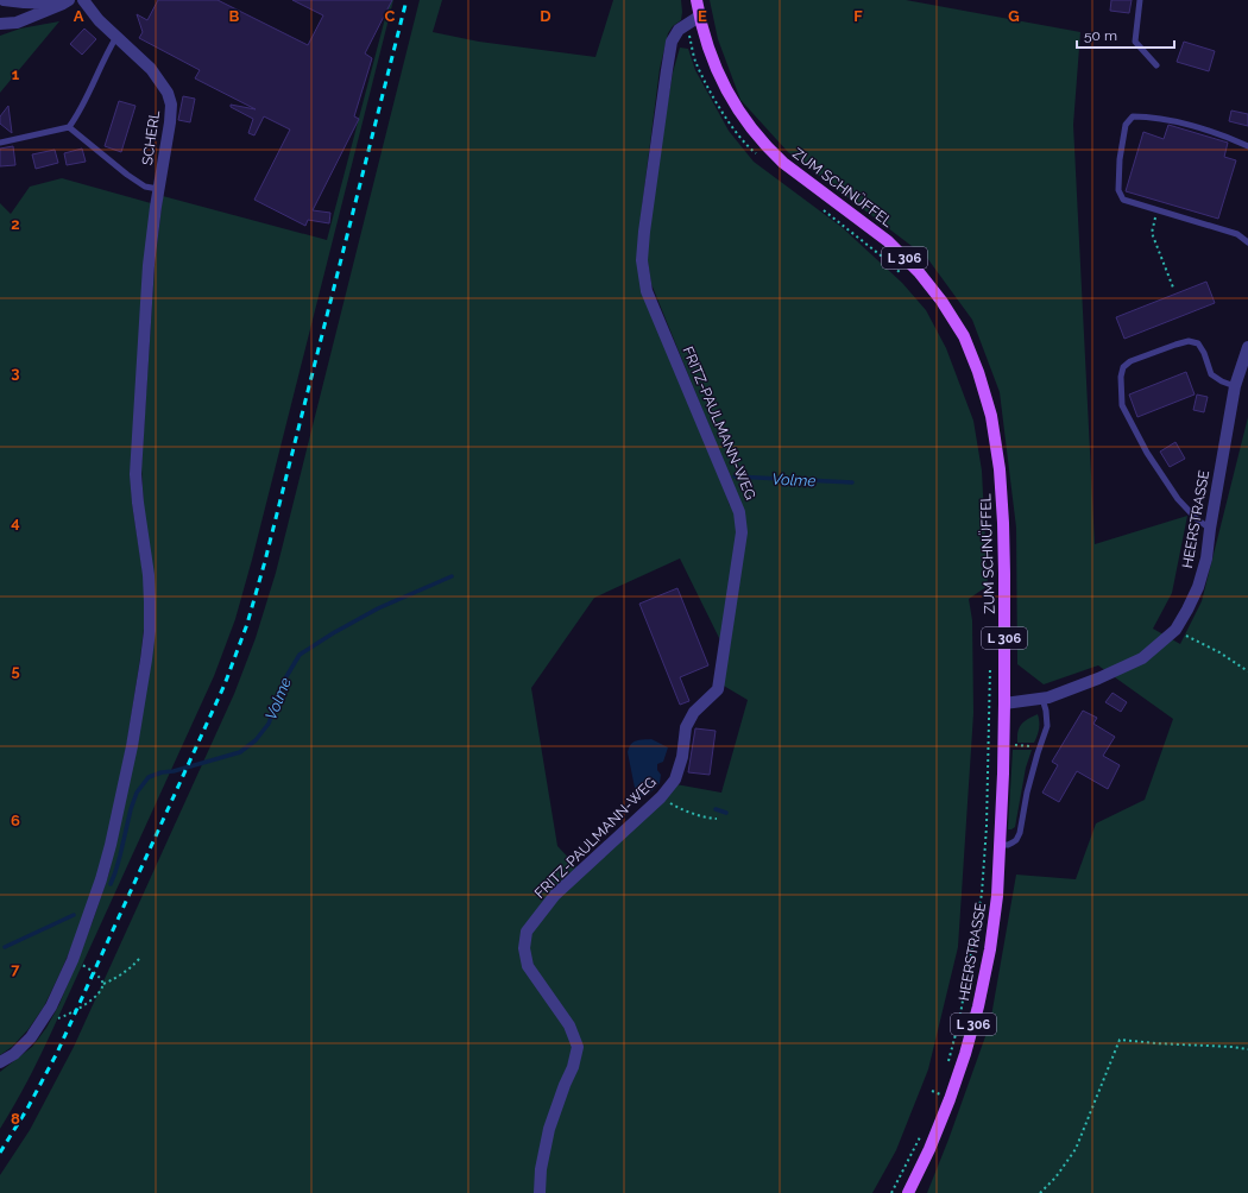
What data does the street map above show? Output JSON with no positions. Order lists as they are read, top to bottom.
{
  "streets": {
    "main road": ["ZUM SCHNÜFFEL", "L 306", "HEERSTRASSE"],
    "street": ["SCHERL", "FRITZ-PAULMANN-WEG"]
  },
  "crossings": [
    ["ZUM SCHNÜFFEL", "FRITZ-PAULMANN-WEG"],
    ["ZUM SCHNÜFFEL", "HEERSTRASSE"]
  ],
  "water": ["Volme"],
  "scale_bar": "50 m",
  "grid": {
    "columns": [
      "A",
      "B",
      "C",
      "D",
      "E",
      "F",
      "G"
    ],
    "rows": [
      "1",
      "2",
      "3",
      "4",
      "5",
      "6",
      "7",
      "8"
    ]
  }
}
